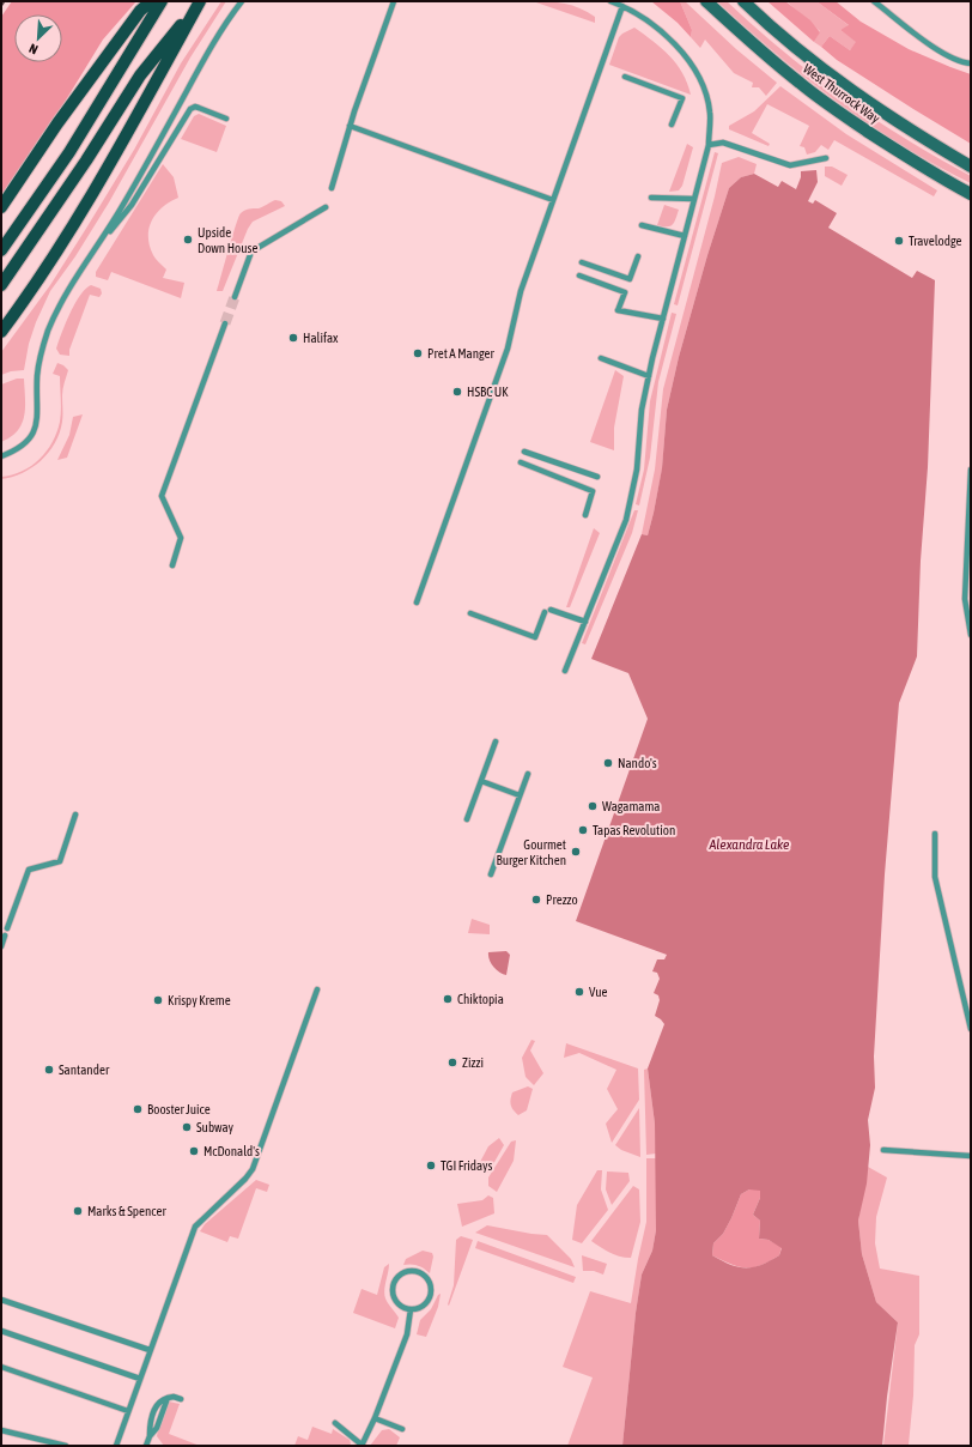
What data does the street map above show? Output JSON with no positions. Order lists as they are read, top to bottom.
{
  "streets": {
    "main road": ["West Thurrock Way"]
  },
  "water": ["Alexandra Lake"],
  "places": [
    "Upside Down House",
    "Travelodge",
    "Halifax",
    "Pret A Manger",
    "HSBC UK",
    "Nando's",
    "Wagamama",
    "Tapas Revolution",
    "Gourmet Burger Kitchen",
    "Prezzo",
    "Vue",
    "Chiktopia",
    "Krispy Kreme",
    "Zizzi",
    "Santander",
    "Booster Juice",
    "Subway",
    "McDonald's",
    "TGI Fridays",
    "Marks & Spencer"
  ],
  "north": "bottom left"
}
